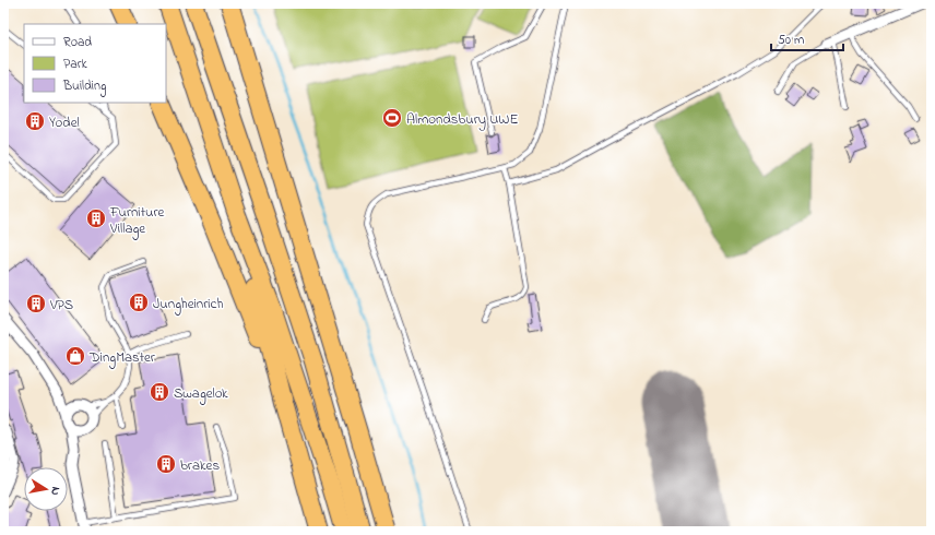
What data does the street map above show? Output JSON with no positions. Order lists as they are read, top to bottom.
{
  "places": {
    "sports": ["Almondsbury UWE"],
    "building": [
      "Yodel",
      "Furniture Village",
      "Jungheinrich",
      "VPS",
      "Swagelok",
      "brakes"
    ],
    "shop": ["DingMaster"]
  },
  "legend": ["Road", "Park", "Building"],
  "scale_bar": "50 m",
  "north": "right"
}
